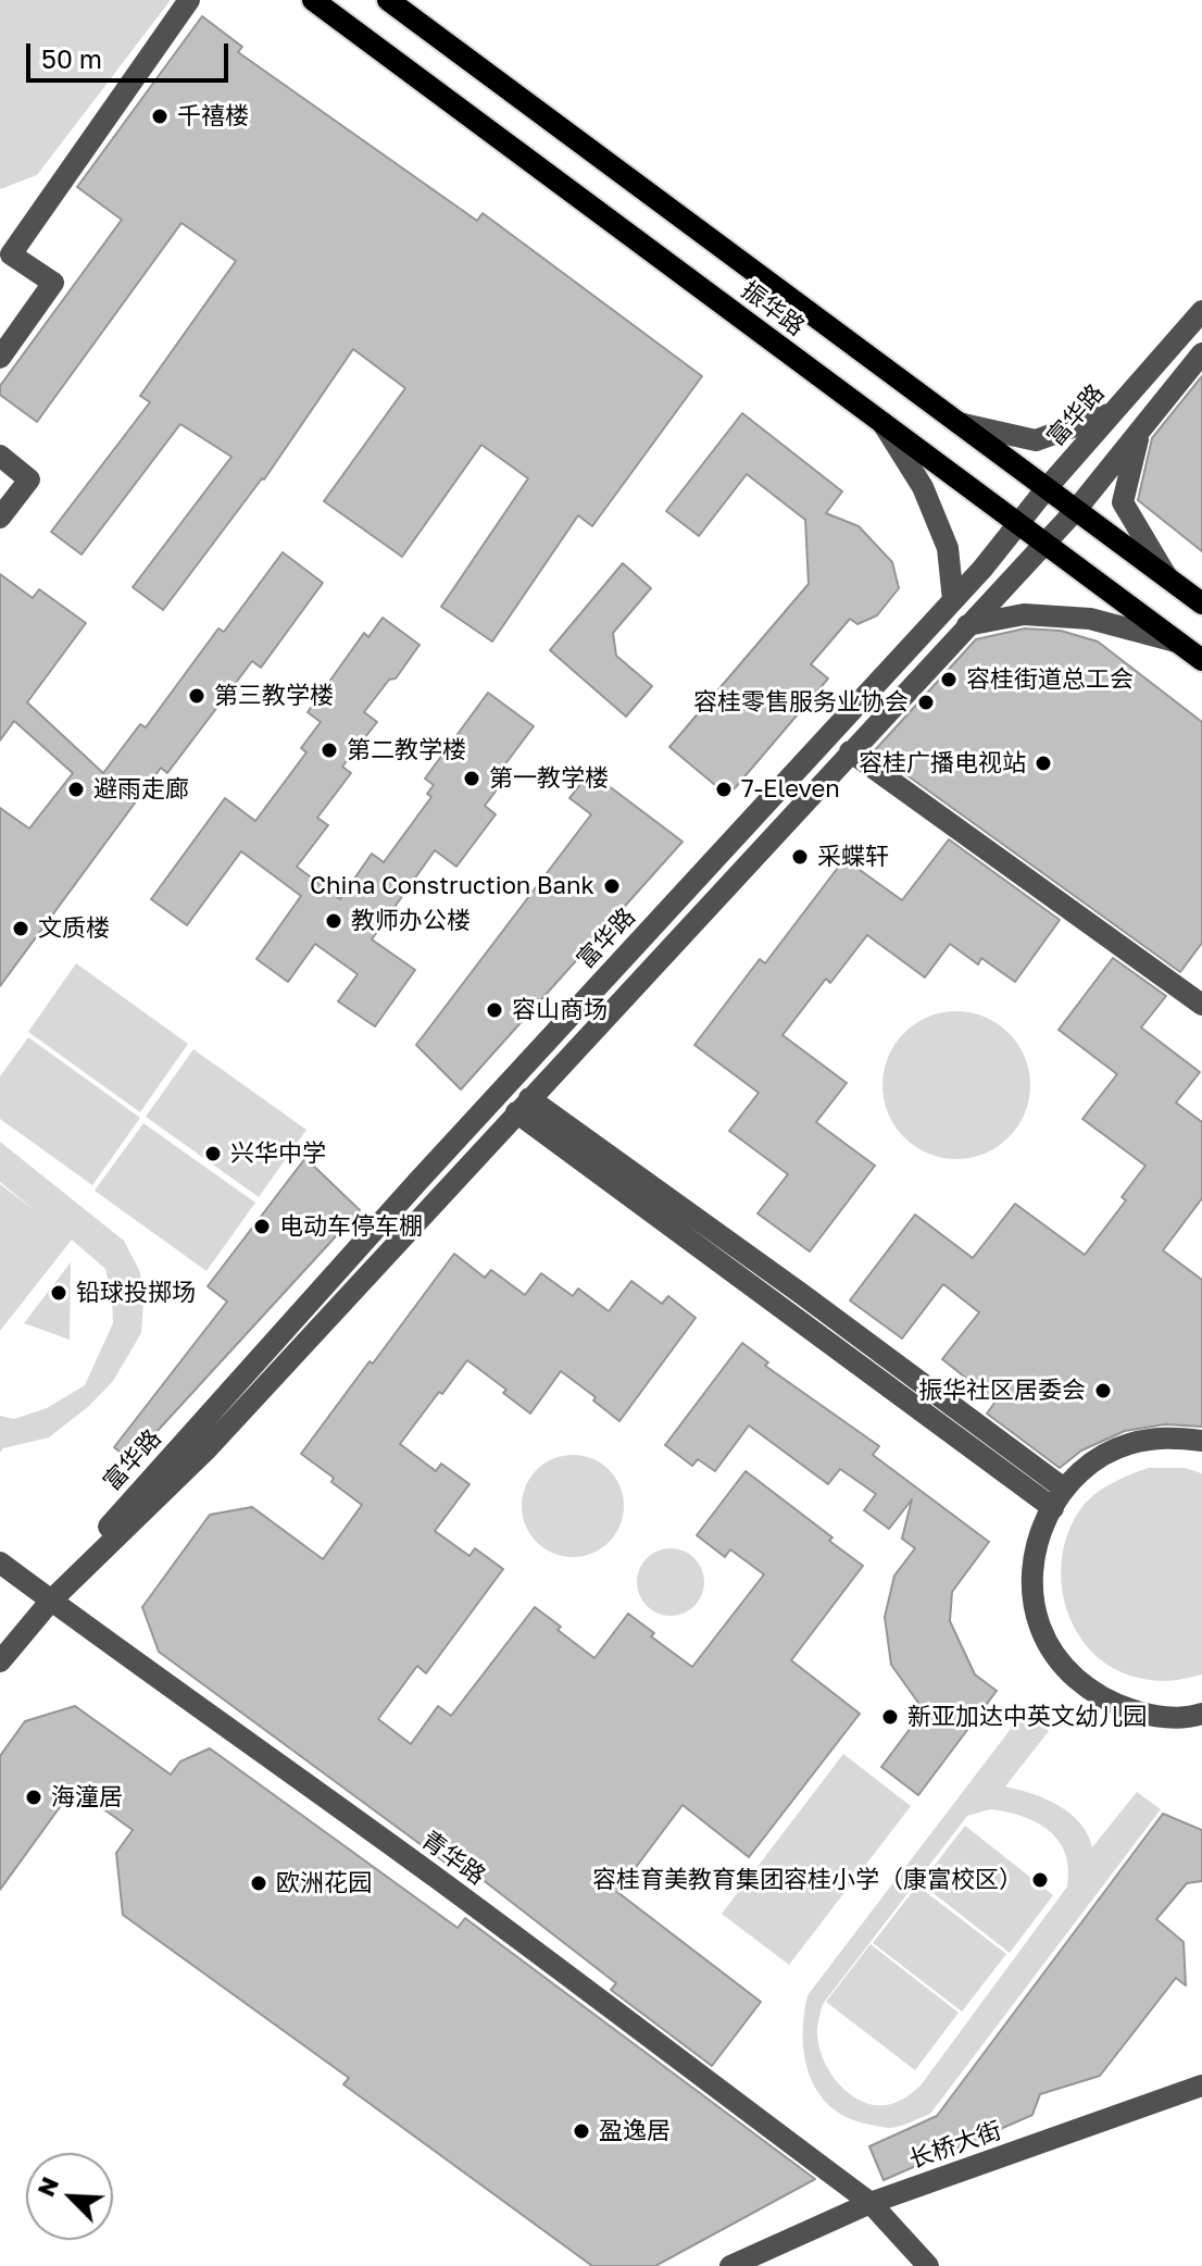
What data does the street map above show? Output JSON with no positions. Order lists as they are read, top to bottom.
{
  "streets": {
    "main road": ["振华路"],
    "street": ["富华路", "青华路", "长桥大街"]
  },
  "crossings": [
    ["振华路", "富华路"],
    ["富华路", "青华路"],
    ["青华路", "长桥大街"]
  ],
  "places": [
    "千禧楼",
    "容桂街道总工会",
    "第三教学楼",
    "容桂零售服务业协会",
    "第二教学楼",
    "容桂广播电视站",
    "第一教学楼",
    "避雨走廊",
    "7-Eleven",
    "采蝶轩",
    "China Construction Bank",
    "教师办公楼",
    "文质楼",
    "容山商场",
    "兴华中学",
    "电动车停车棚",
    "铅球投掷场",
    "振华社区居委会",
    "新亚加达中英文幼儿园",
    "海潼居",
    "容桂育美教育集团容桂小学（康富校区）",
    "欧洲花园",
    "盈逸居"
  ],
  "scale_bar": "50 m",
  "north": "top left"
}
